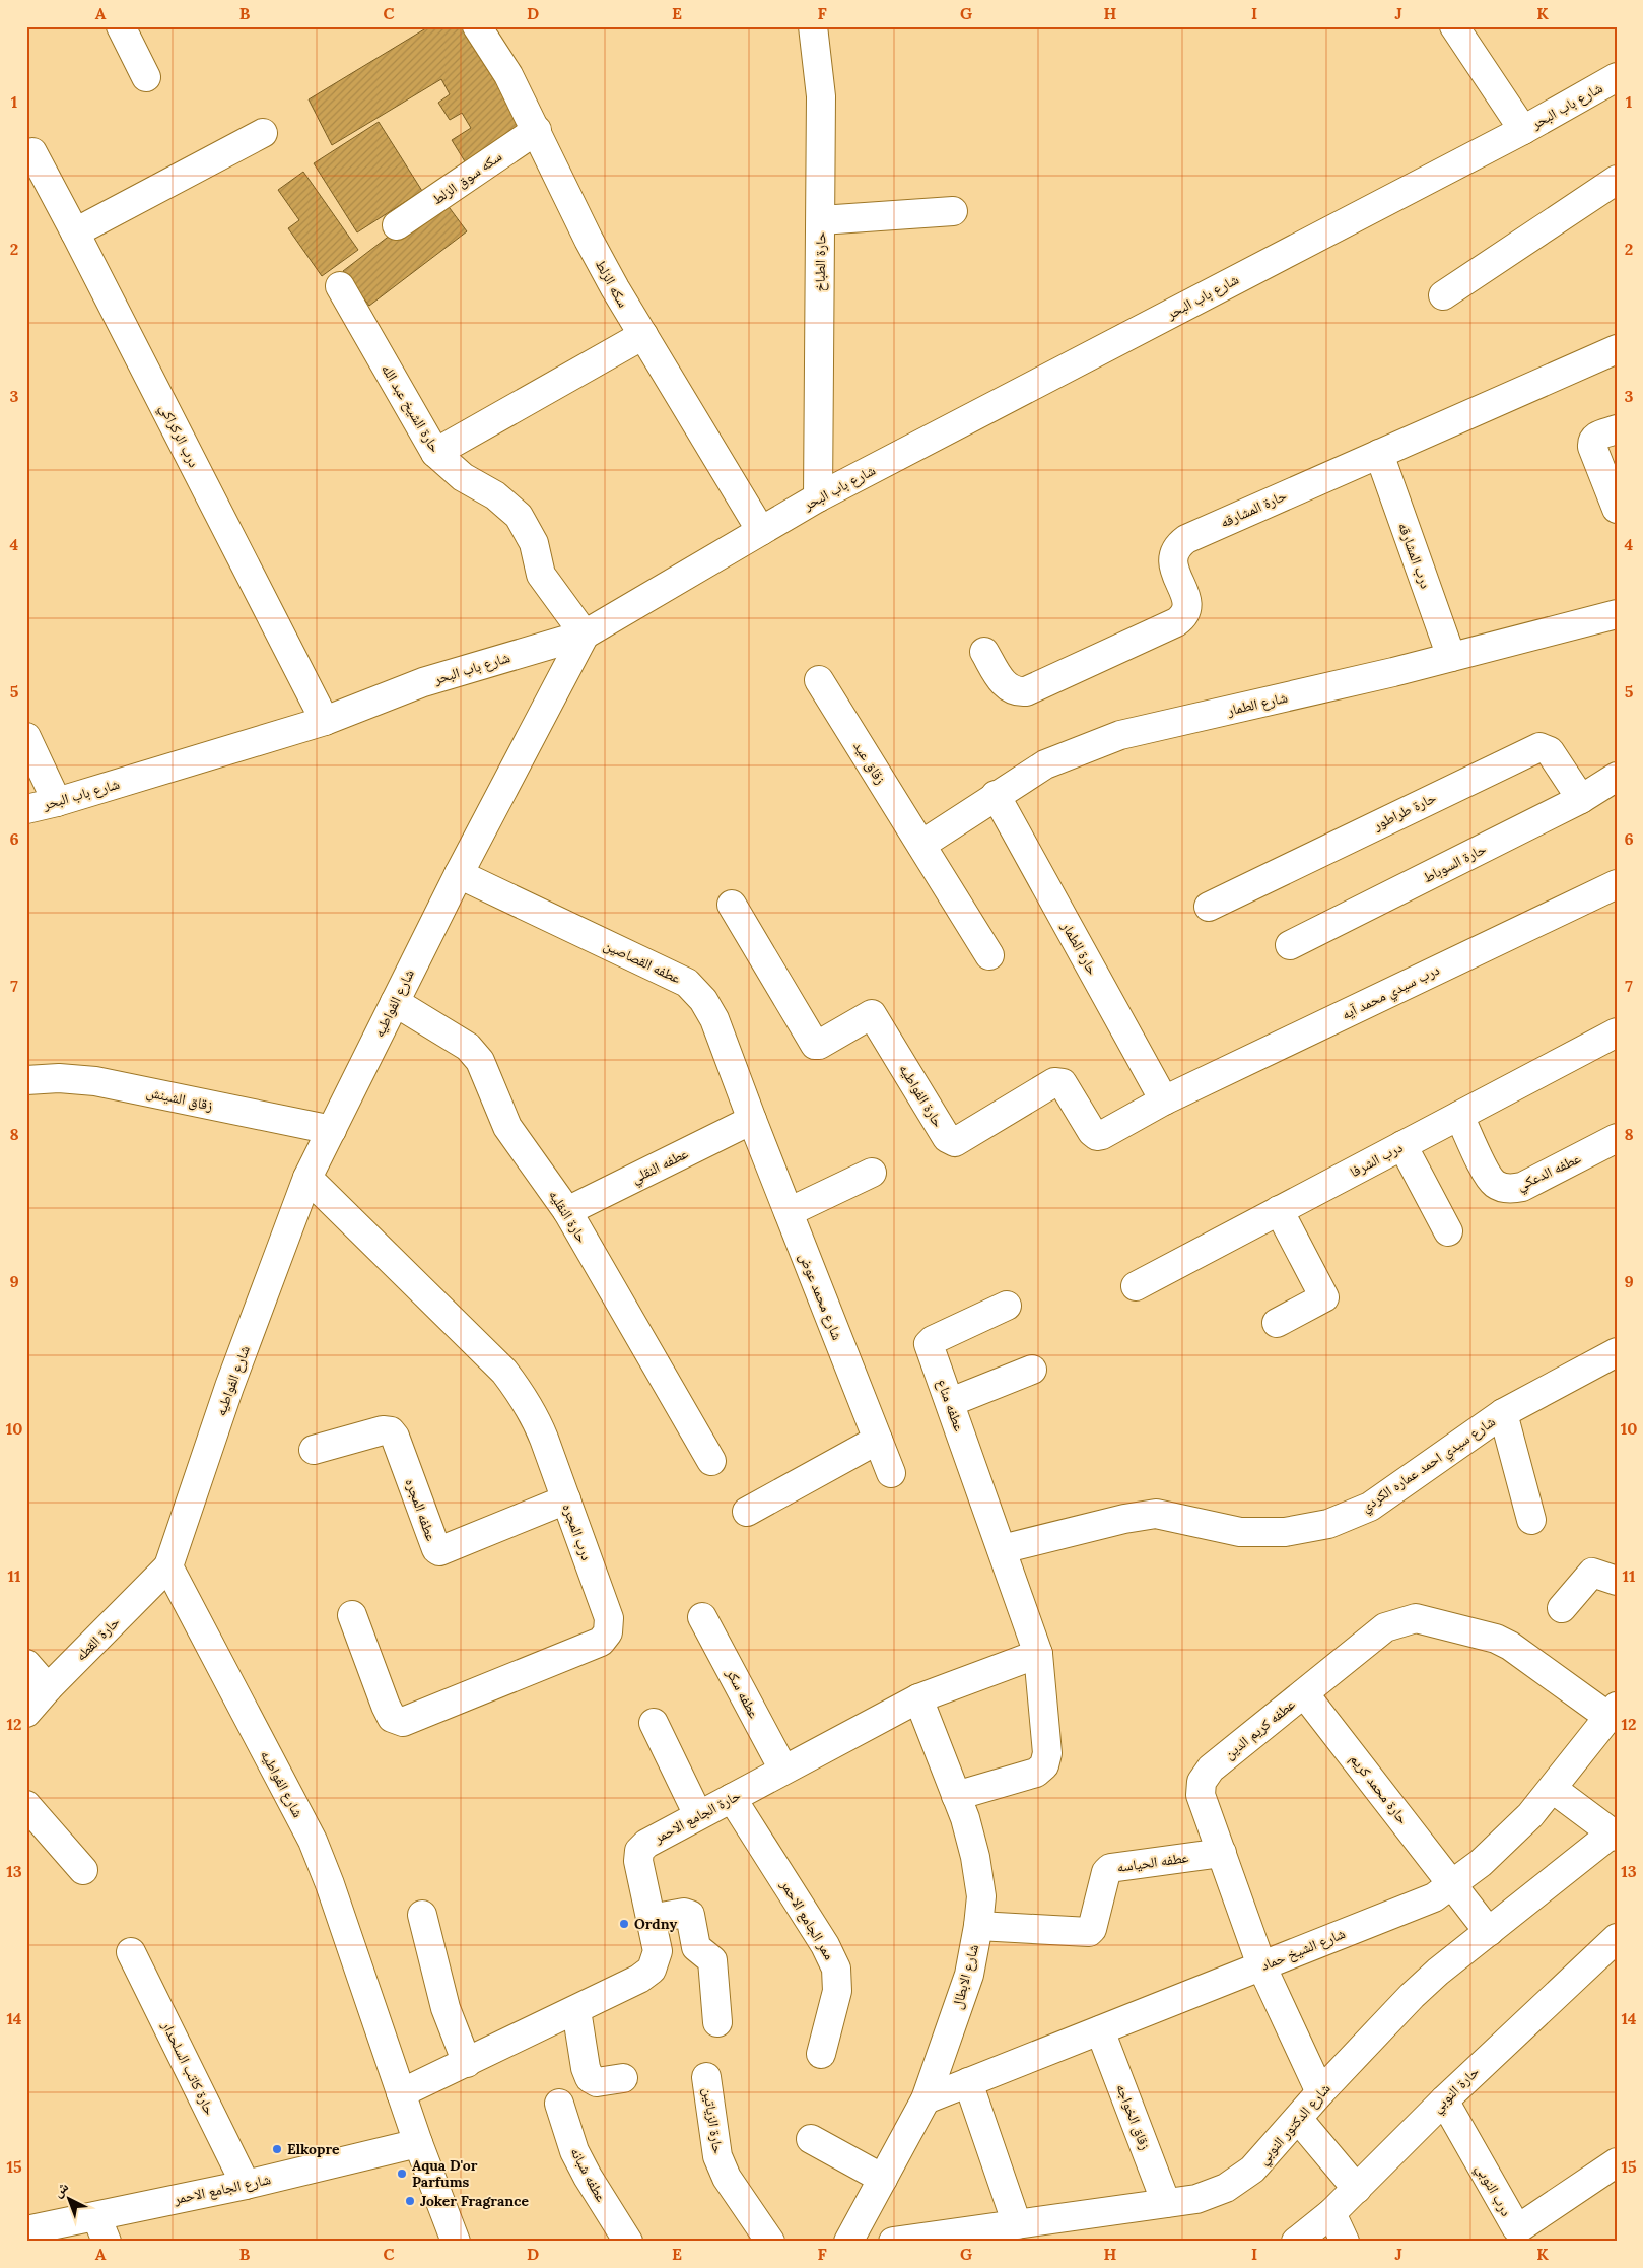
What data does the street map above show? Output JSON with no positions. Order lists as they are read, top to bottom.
{
  "streets": {
    "street": [
      "شارع باب البحر",
      "سكه سوق الزلط",
      "حارة الطباخ",
      "سكه الزلط",
      "حارة الشيخ عبد الله",
      "درب الركراكي",
      "حارة المشارقه",
      "درب المشارقه",
      "شارع الطمار",
      "زقاق عيد",
      "حارة طراطور",
      "حارة السوباط",
      "حارة الطمار",
      "عطفه القصاصين",
      "درب سيدي محمد آيه",
      "شارع الفواطيه",
      "حارة الفواطيه",
      "زقاق الشينش",
      "درب الشرفا",
      "عطفه النقلي",
      "عطفه الدعكي",
      "حارة النقليه",
      "شارع محمد عوض",
      "عطفه مناع",
      "شارع سيدي احمد عماره الكردي",
      "عطفه المجره",
      "درب المجره",
      "حارة القطه",
      "عطفه سكر",
      "عطفه كريم الدين",
      "حارة محمد كريم",
      "حارة الجامع الاحمر",
      "عطفه الحياسه",
      "ممر الجامع الاحمر",
      "شارع الشيخ حماد",
      "شارع الابطال",
      "حارة كاتب السلحدار",
      "حارة النوبي",
      "زقاق الخواجه",
      "حارة الزياتين",
      "شارع الدكتور النوبي",
      "عطفه شبانه",
      "شارع الجامع الاحمر",
      "درب النوبي"
    ]
  },
  "crossings": [
    ["شارع باب البحر", "حارة الطباخ"],
    ["شارع باب البحر", "سكه الزلط"],
    ["شارع باب البحر", "حارة الشيخ عبد الله"],
    ["شارع باب البحر", "درب الركراكي"],
    ["شارع باب البحر", "شارع الفواطيه"],
    ["سكه سوق الزلط", "سكه الزلط"],
    ["حارة الشيخ عبد الله", "شارع الفواطيه"],
    ["حارة المشارقه", "درب المشارقه"],
    ["درب المشارقه", "شارع الطمار"],
    ["شارع الطمار", "زقاق عيد"],
    ["شارع الطمار", "حارة الطمار"],
    ["حارة طراطور", "حارة السوباط"],
    ["حارة الطمار", "درب سيدي محمد آيه"],
    ["حارة الطمار", "حارة الفواطيه"],
    ["عطفه القصاصين", "شارع الفواطيه"],
    ["عطفه القصاصين", "عطفه النقلي"],
    ["عطفه القصاصين", "شارع محمد عوض"],
    ["درب سيدي محمد آيه", "حارة الفواطيه"],
    ["شارع الفواطيه", "زقاق الشينش"],
    ["شارع الفواطيه", "حارة النقليه"],
    ["شارع الفواطيه", "درب المجره"],
    ["شارع الفواطيه", "حارة القطه"],
    ["شارع الفواطيه", "حارة الجامع الاحمر"],
    ["شارع الفواطيه", "شارع الجامع الاحمر"],
    ["درب الشرفا", "عطفه الدعكي"],
    ["عطفه النقلي", "حارة النقليه"],
    ["عطفه النقلي", "شارع محمد عوض"],
    ["عطفه مناع", "شارع سيدي احمد عماره الكردي"],
    ["عطفه المجره", "درب المجره"],
    ["عطفه سكر", "حارة الجامع الاحمر"],
    ["عطفه كريم الدين", "حارة محمد كريم"],
    ["عطفه كريم الدين", "عطفه الحياسه"],
    ["عطفه كريم الدين", "شارع الشيخ حماد"],
    ["عطفه كريم الدين", "شارع الدكتور النوبي"],
    ["حارة محمد كريم", "شارع الشيخ حماد"],
    ["حارة محمد كريم", "شارع الدكتور النوبي"],
    ["حارة الجامع الاحمر", "ممر الجامع الاحمر"],
    ["حارة الجامع الاحمر", "شارع الابطال"],
    ["عطفه الحياسه", "شارع الابطال"],
    ["شارع الشيخ حماد", "شارع الابطال"],
    ["شارع الشيخ حماد", "زقاق الخواجه"],
    ["حارة كاتب السلحدار", "شارع الجامع الاحمر"],
    ["حارة النوبي", "درب النوبي"],
    ["زقاق الخواجه", "شارع الدكتور النوبي"]
  ],
  "places": [
    "Ordny",
    "Elkopre",
    "Aqua D'or Parfums",
    "Joker Fragrance"
  ],
  "north": "top left",
  "grid": {
    "columns": [
      "A",
      "B",
      "C",
      "D",
      "E",
      "F",
      "G",
      "H",
      "I",
      "J",
      "K"
    ],
    "rows": [
      "1",
      "2",
      "3",
      "4",
      "5",
      "6",
      "7",
      "8",
      "9",
      "10",
      "11",
      "12",
      "13",
      "14",
      "15"
    ]
  }
}
